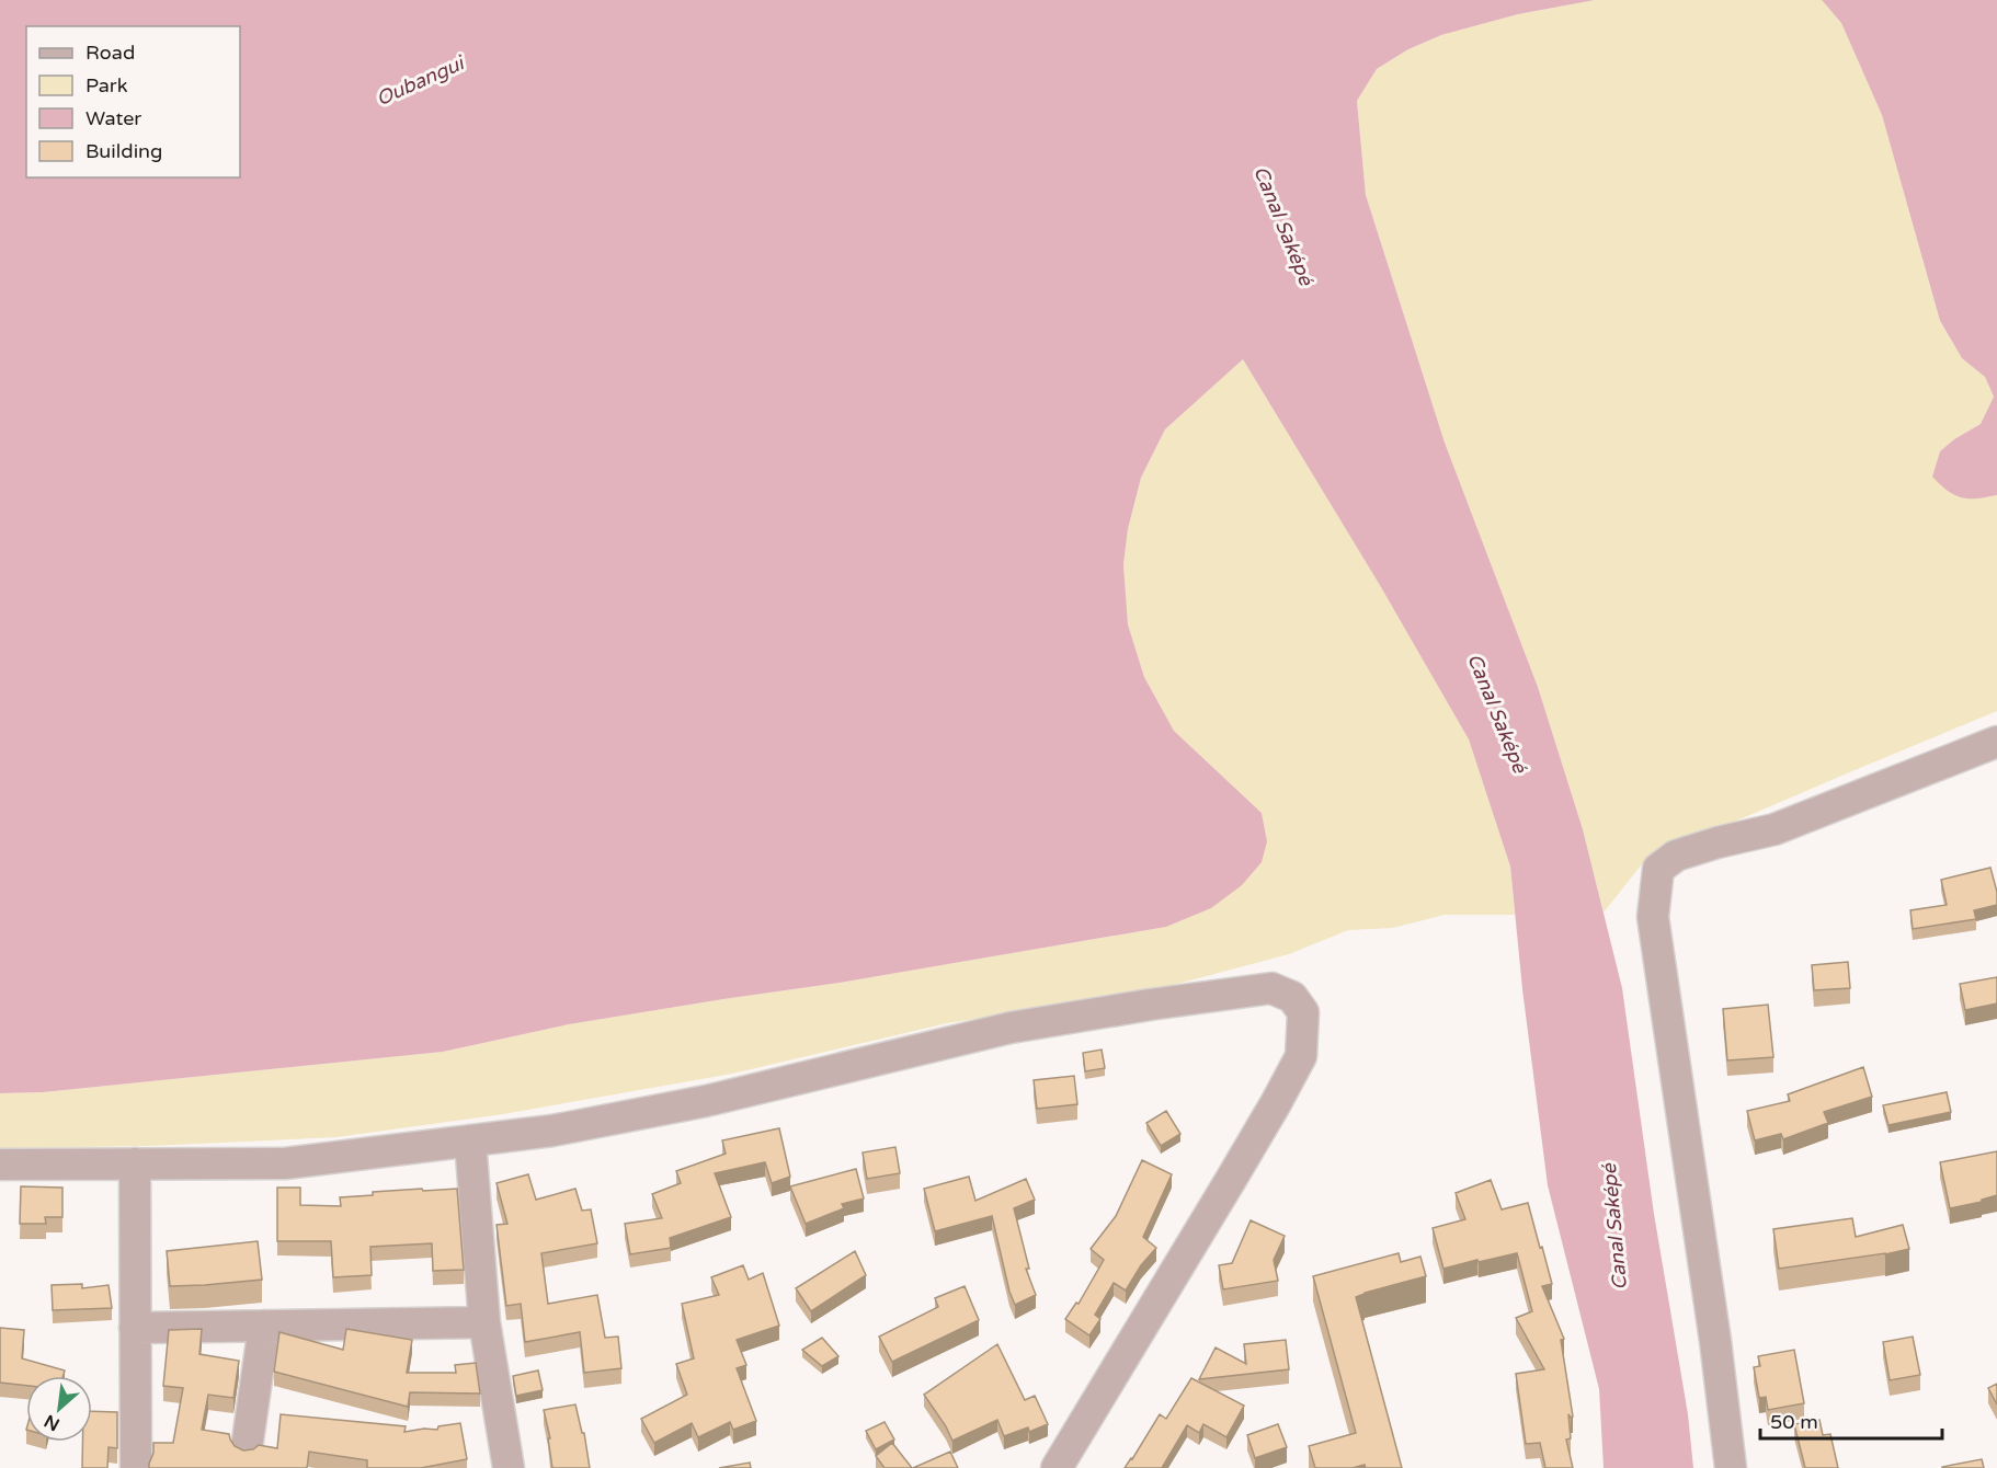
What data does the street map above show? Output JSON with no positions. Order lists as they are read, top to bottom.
{
  "water": ["Oubangui", "Canal Saképé"],
  "legend": [
    "Road",
    "Park",
    "Water",
    "Building"
  ],
  "scale_bar": "50 m",
  "north": "bottom left"
}
